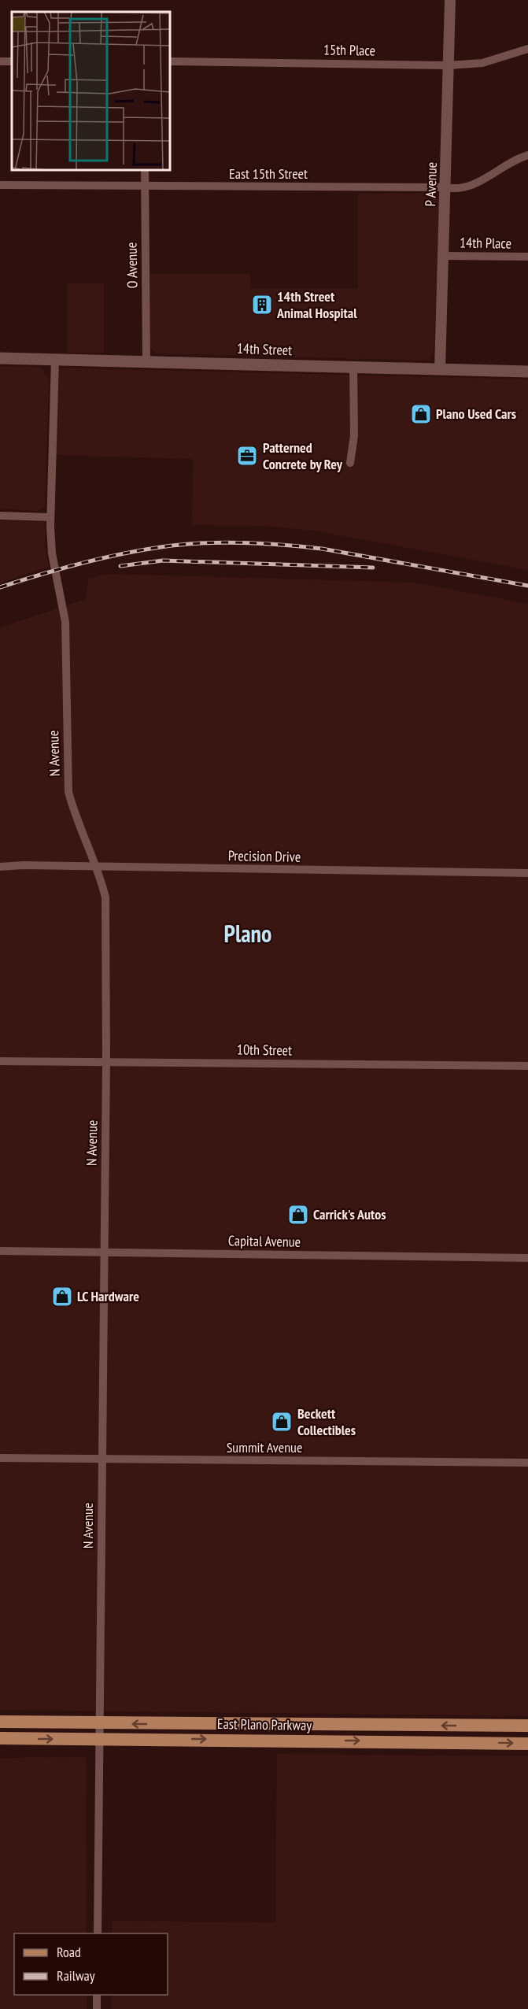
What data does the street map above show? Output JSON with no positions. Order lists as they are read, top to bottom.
{
  "streets": {
    "main road": ["14th Street", "East Plano Parkway"],
    "street": [
      "15th Place",
      "East 15th Street",
      "P Avenue",
      "14th Place",
      "O Avenue",
      "N Avenue",
      "Precision Drive",
      "10th Street",
      "Capital Avenue",
      "Summit Avenue"
    ]
  },
  "crossings": [
    ["15th Place", "P Avenue"],
    ["East 15th Street", "P Avenue"],
    ["East 15th Street", "O Avenue"],
    ["P Avenue", "14th Place"],
    ["P Avenue", "14th Street"],
    ["O Avenue", "14th Street"],
    ["14th Street", "N Avenue"],
    ["N Avenue", "Precision Drive"],
    ["N Avenue", "10th Street"],
    ["N Avenue", "Capital Avenue"],
    ["N Avenue", "Summit Avenue"],
    ["N Avenue", "East Plano Parkway"]
  ],
  "districts": ["Plano"],
  "places": {
    "building": ["14th Street Animal Hospital"],
    "shop": [
      "Plano Used Cars",
      "Carrick's Autos",
      "LC Hardware",
      "Beckett Collectibles"
    ],
    "office": ["Patterned Concrete by Rey"]
  },
  "legend": ["Road", "Railway"]
}
